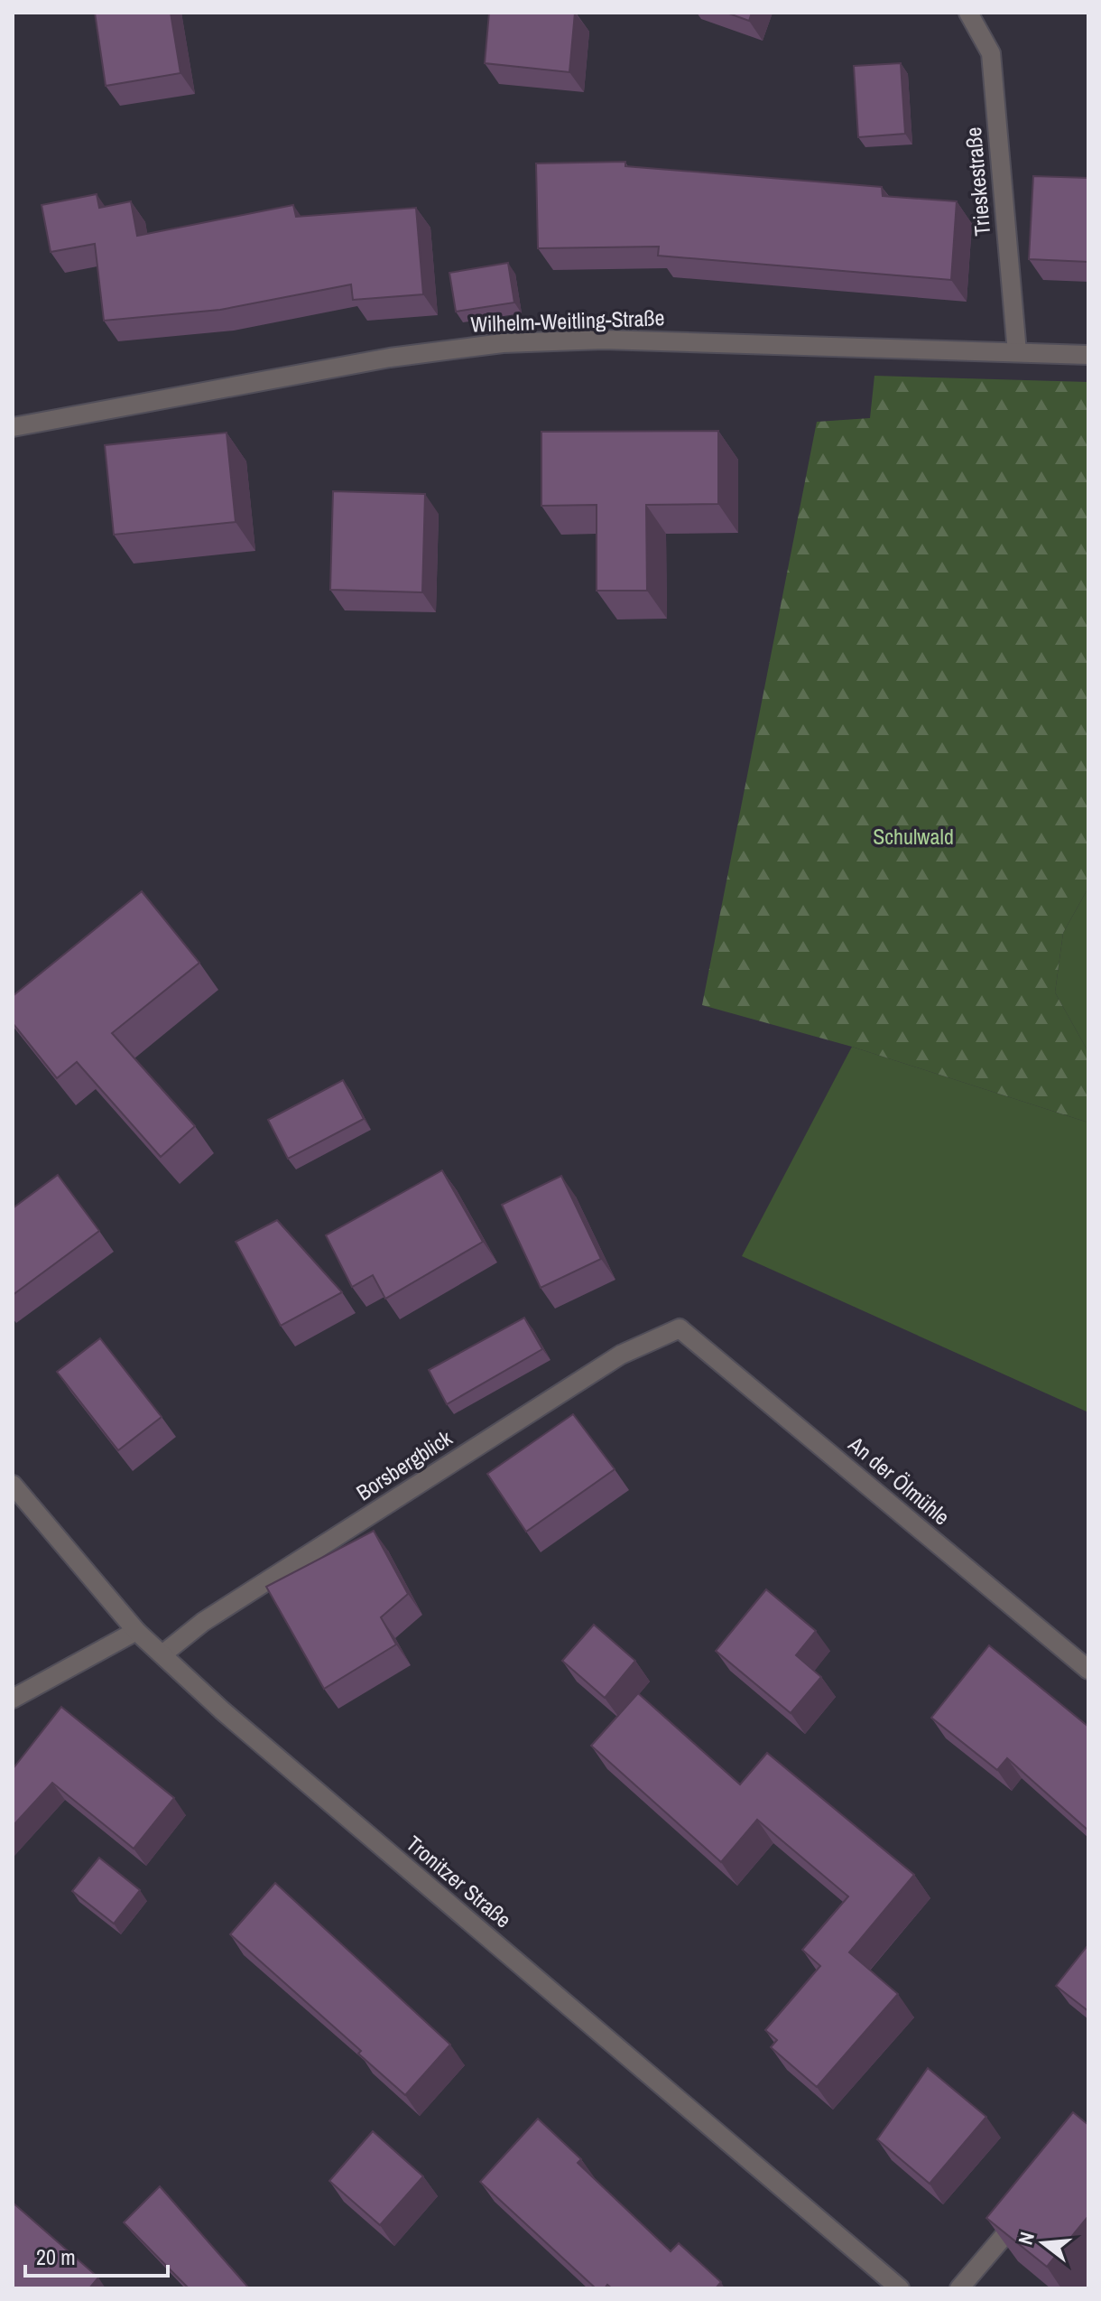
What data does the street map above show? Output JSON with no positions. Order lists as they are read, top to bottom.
{
  "streets": {
    "street": [
      "Trieskestraße",
      "Wilhelm-Weitling-Straße",
      "Borsbergblick",
      "An der Ölmühle",
      "Tronitzer Straße"
    ]
  },
  "crossings": [
    ["Trieskestraße", "Wilhelm-Weitling-Straße"],
    ["Borsbergblick", "An der Ölmühle"],
    ["Borsbergblick", "Tronitzer Straße"]
  ],
  "parks": ["Schulwald"],
  "scale_bar": "20 m",
  "north": "left"
}
